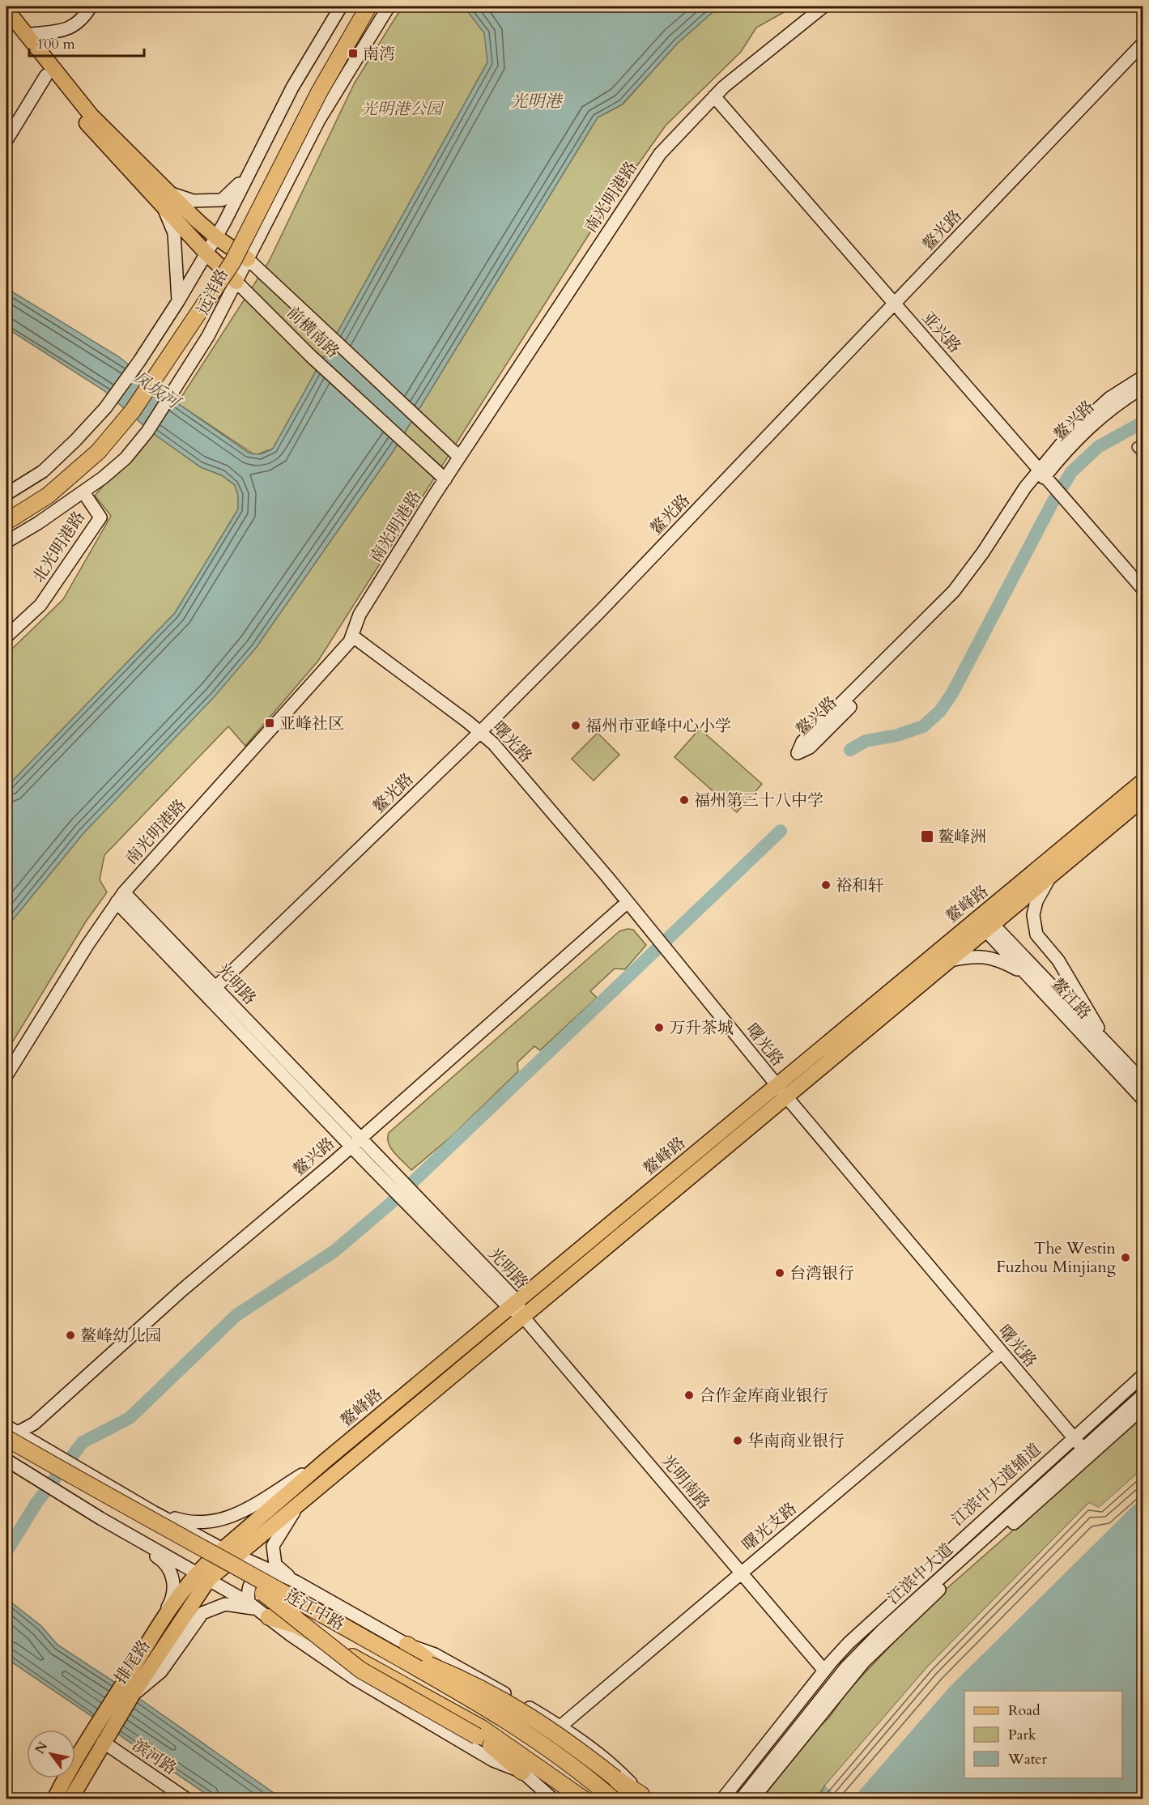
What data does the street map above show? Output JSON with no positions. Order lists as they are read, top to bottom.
{
  "streets": {
    "highway": ["连江中路"],
    "main road": [
      "南光明港路",
      "鳌光路",
      "远洋路",
      "前横南路",
      "亚兴路",
      "鳌兴路",
      "北光明港路",
      "曙光路",
      "鳌峰路",
      "光明路",
      "鳌江路",
      "光明南路",
      "江滨中大道辅道",
      "曙光支路",
      "江滨中大道",
      "排尾路",
      "滨河路"
    ]
  },
  "crossings": [
    ["南光明港路", "前横南路"],
    ["南光明港路", "亚兴路"],
    ["南光明港路", "曙光路"],
    ["南光明港路", "光明路"],
    ["鳌光路", "亚兴路"],
    ["鳌光路", "曙光路"],
    ["鳌光路", "光明路"],
    ["远洋路", "前横南路"],
    ["远洋路", "北光明港路"],
    ["亚兴路", "鳌兴路"],
    ["鳌兴路", "曙光路"],
    ["鳌兴路", "光明路"],
    ["鳌兴路", "连江中路"],
    ["曙光路", "鳌峰路"],
    ["曙光路", "江滨中大道辅道"],
    ["曙光路", "曙光支路"],
    ["曙光路", "江滨中大道"],
    ["鳌峰路", "光明路"],
    ["鳌峰路", "鳌江路"],
    ["鳌峰路", "光明南路"],
    ["鳌峰路", "排尾路"],
    ["光明路", "光明南路"],
    ["光明南路", "江滨中大道辅道"],
    ["光明南路", "曙光支路"],
    ["排尾路", "滨河路"]
  ],
  "water": ["光明港", "凤坂河"],
  "parks": ["光明港公园"],
  "places": {
    "transit": ["南湾", "亚峰社区", "鳌峰洲"],
    "other": [
      "福州市亚峰中心小学",
      "福州第三十八中学",
      "裕和轩",
      "万升茶城",
      "The Westin Fuzhou Minjiang",
      "台湾银行",
      "鳌峰幼儿园",
      "合作金库商业银行",
      "华南商业银行"
    ]
  },
  "legend": ["Road", "Park", "Water"],
  "scale_bar": "100 m",
  "north": "top left"
}
